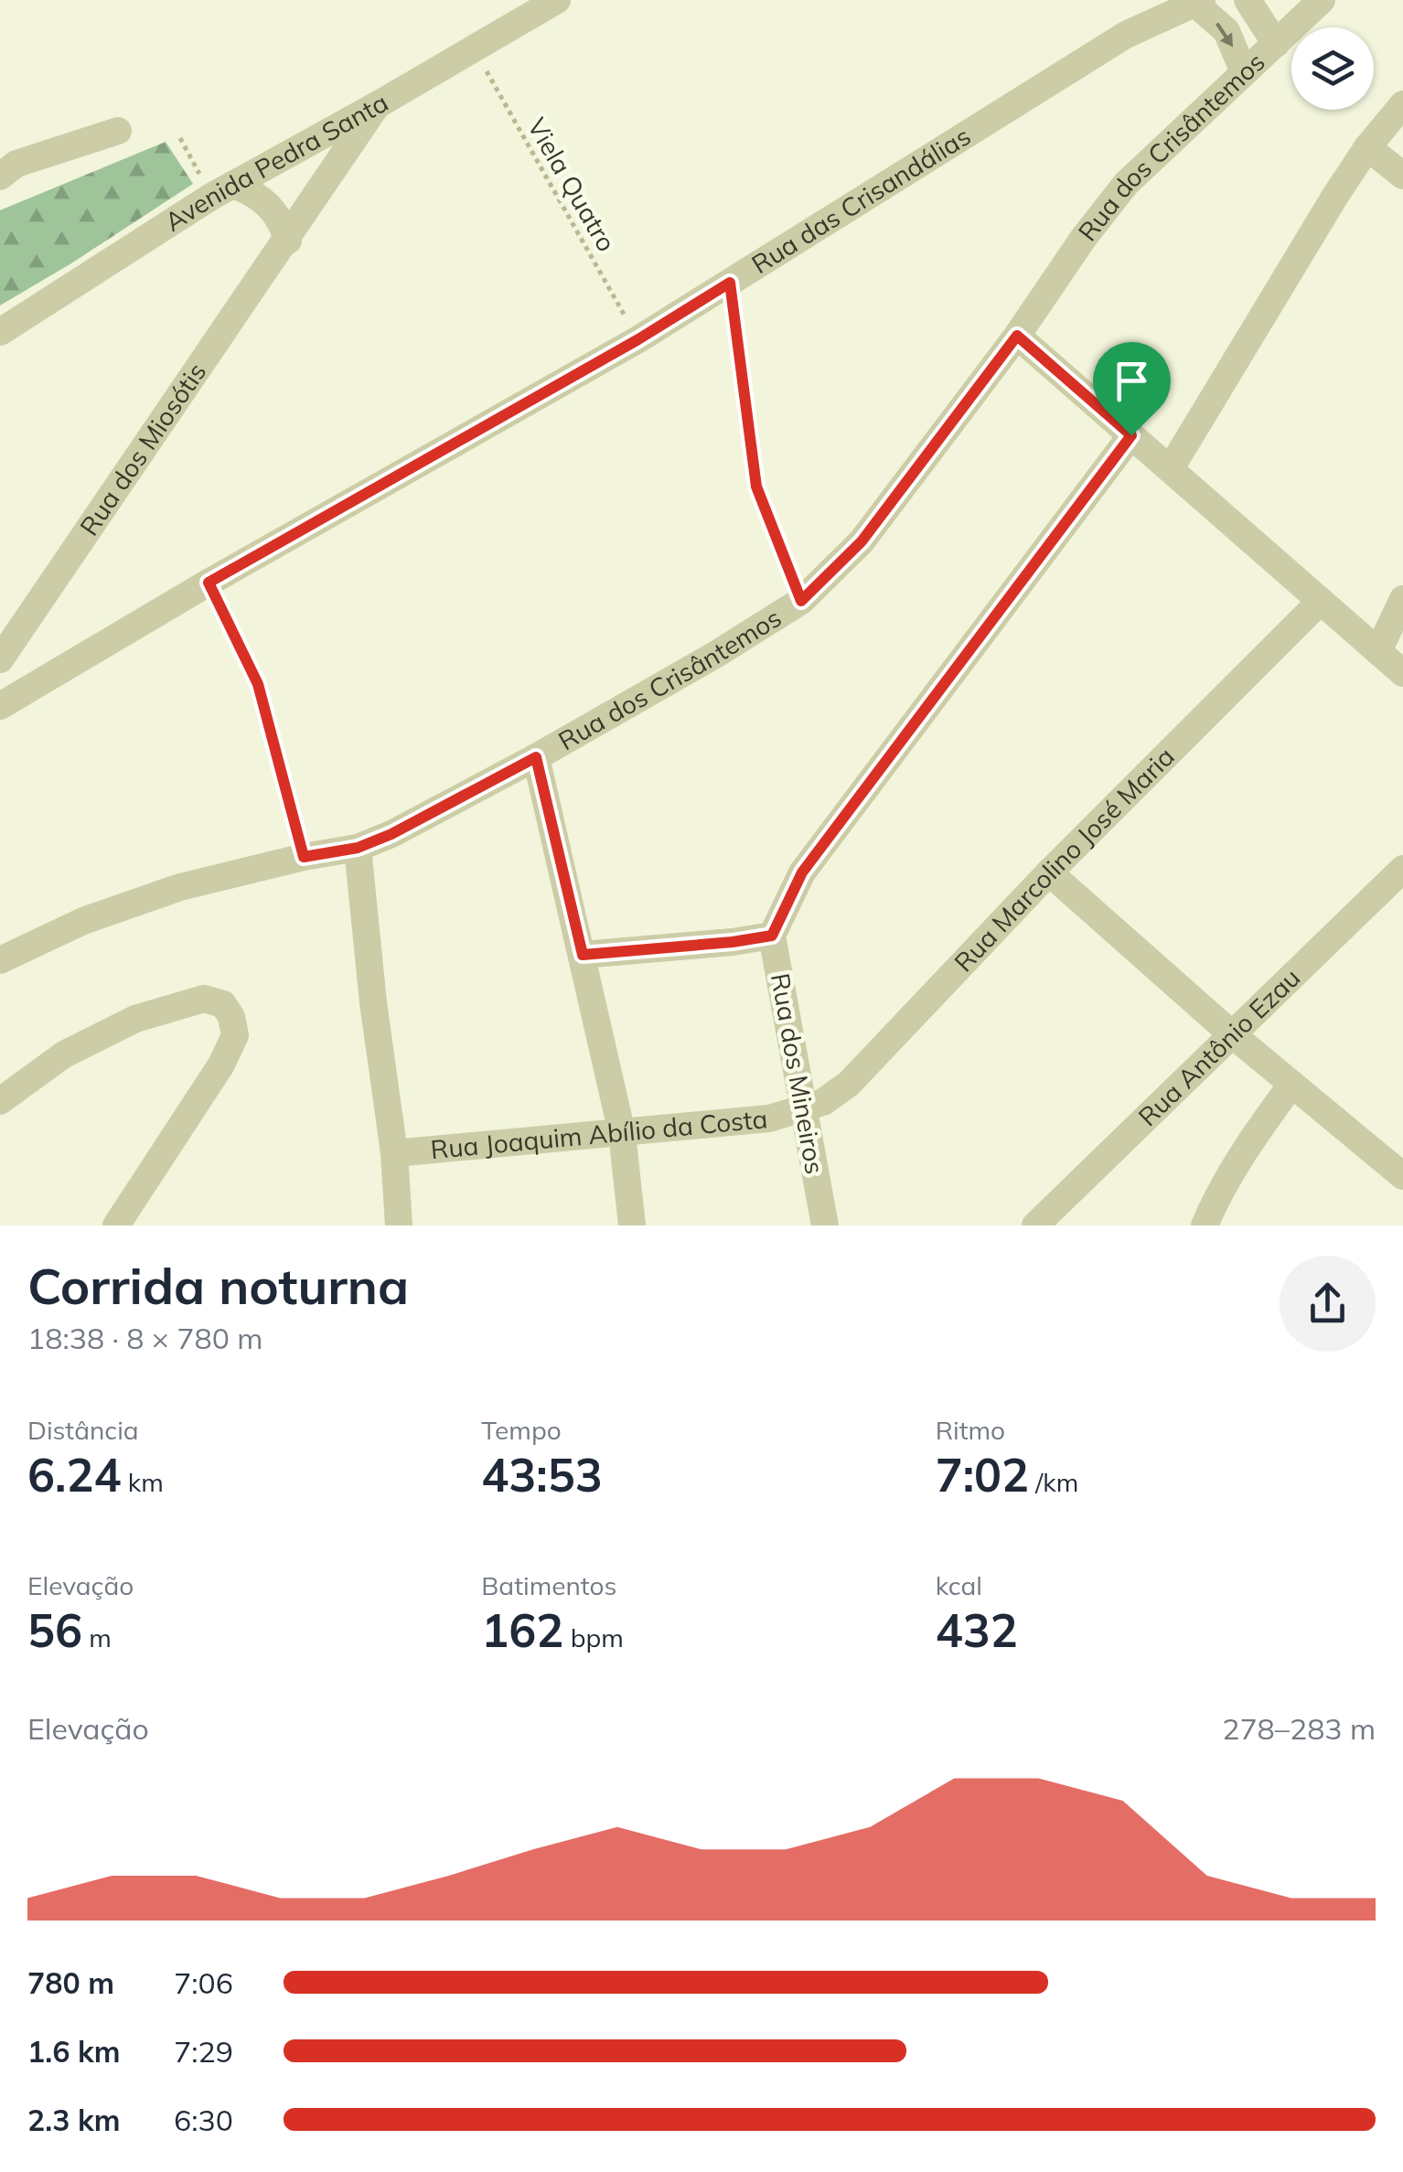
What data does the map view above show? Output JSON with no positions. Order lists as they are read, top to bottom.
{
  "streets": {
    "street": [
      "Rua dos Crisântemos",
      "Avenida Pedra Santa",
      "Rua das Crisandálias",
      "Rua dos Miosótis",
      "Rua Marcolino José Maria",
      "Rua Antônio Ezau",
      "Rua dos Mineiros",
      "Rua Joaquim Abílio da Costa"
    ],
    "path": ["Viela Quatro"]
  },
  "crossings": [
    ["Avenida Pedra Santa", "Viela Quatro"],
    ["Avenida Pedra Santa", "Rua dos Miosótis"],
    ["Viela Quatro", "Rua das Crisandálias"],
    ["Rua Marcolino José Maria", "Rua dos Mineiros"],
    ["Rua Marcolino José Maria", "Rua Joaquim Abílio da Costa"],
    ["Rua dos Mineiros", "Rua Joaquim Abílio da Costa"]
  ],
  "page": {
    "heading": ["Corrida noturna", "18:38 · 8 × 780 m"],
    "stats": [
      ["Distância", "6.24 km"],
      ["Tempo", "43:53"],
      ["Ritmo", "7:02 /km"],
      ["Elevação", "56 m"],
      ["Batimentos", "162 bpm"],
      ["kcal", "432"]
    ],
    "chart": ["Elevação", "278–283 m"],
    "list": [
      {
        "name": "780 m",
        "note": "7:06"
      },
      {
        "name": "1.6 km",
        "note": "7:29"
      },
      {
        "name": "2.3 km",
        "note": "6:30"
      }
    ]
  }
}
